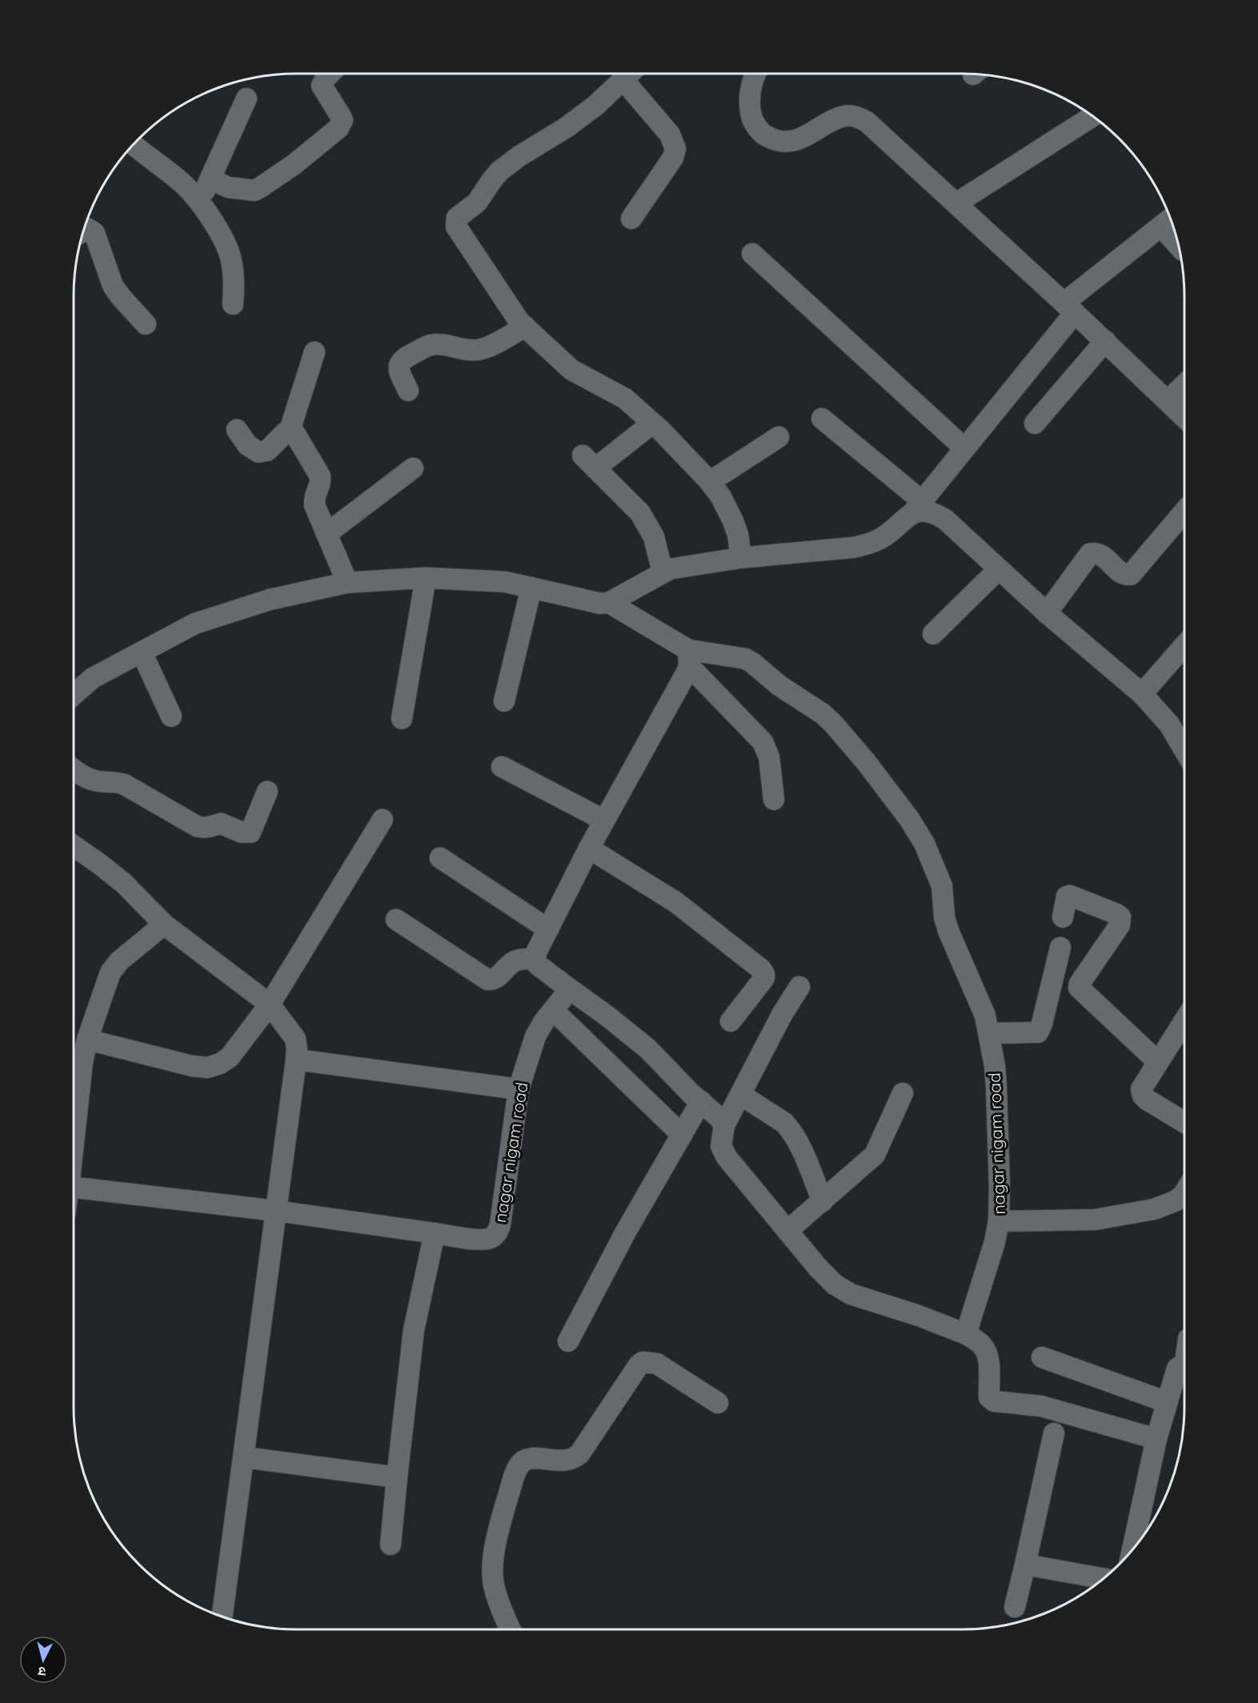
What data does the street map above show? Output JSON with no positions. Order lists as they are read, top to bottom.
{
  "streets": {
    "street": ["nagar nigam road"]
  },
  "north": "bottom"
}
